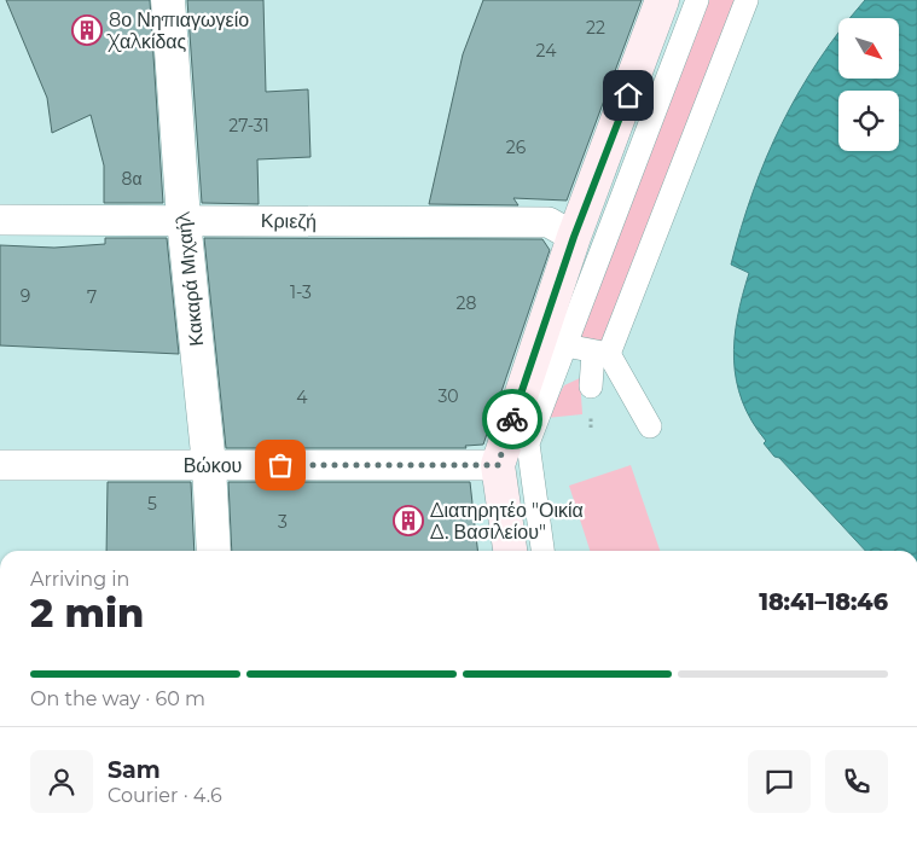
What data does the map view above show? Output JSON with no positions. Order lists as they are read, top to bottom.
{
  "streets": {
    "street": ["Κριεζή", "Κακαρά Μιχαήλ", "Βώκου"]
  },
  "crossings": [
    ["Κριεζή", "Κακαρά Μιχαήλ"],
    ["Κακαρά Μιχαήλ", "Βώκου"]
  ],
  "places": {
    "building": ["8ο Νηπιαγωγείο Χαλκίδας", "Διατηρητέο \"Οικία Δ. Βασιλείου\""]
  },
  "house_numbers": [
    "22",
    "24",
    "27-31",
    "26",
    "8α",
    "1-3",
    "9",
    "7",
    "28",
    "30",
    "4",
    "5",
    "3"
  ],
  "north": "bottom right",
  "page": {
    "heading": ["2 min", "Arriving in", "18:41–18:46"],
    "panel": ["Sam", "Courier · 4.6"],
    "bar": "On the way · 60 m"
  }
}
